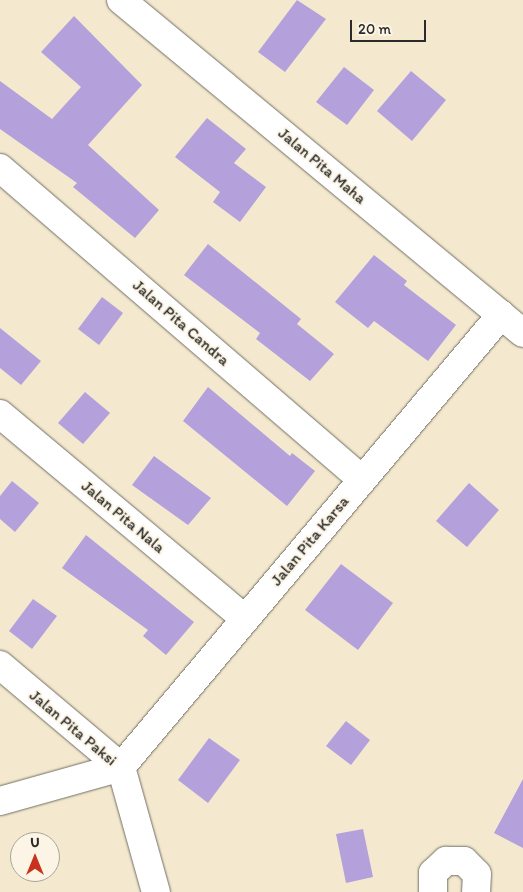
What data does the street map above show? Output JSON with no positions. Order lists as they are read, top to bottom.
{
  "streets": {
    "street": [
      "Jalan Pita Maha",
      "Jalan Pita Candra",
      "Jalan Pita Nala",
      "Jalan Pita Karsa",
      "Jalan Pita Paksi"
    ]
  },
  "crossings": [
    ["Jalan Pita Maha", "Jalan Pita Karsa"],
    ["Jalan Pita Candra", "Jalan Pita Karsa"],
    ["Jalan Pita Nala", "Jalan Pita Karsa"],
    ["Jalan Pita Karsa", "Jalan Pita Paksi"]
  ],
  "scale_bar": "20 m",
  "north": "top"
}
